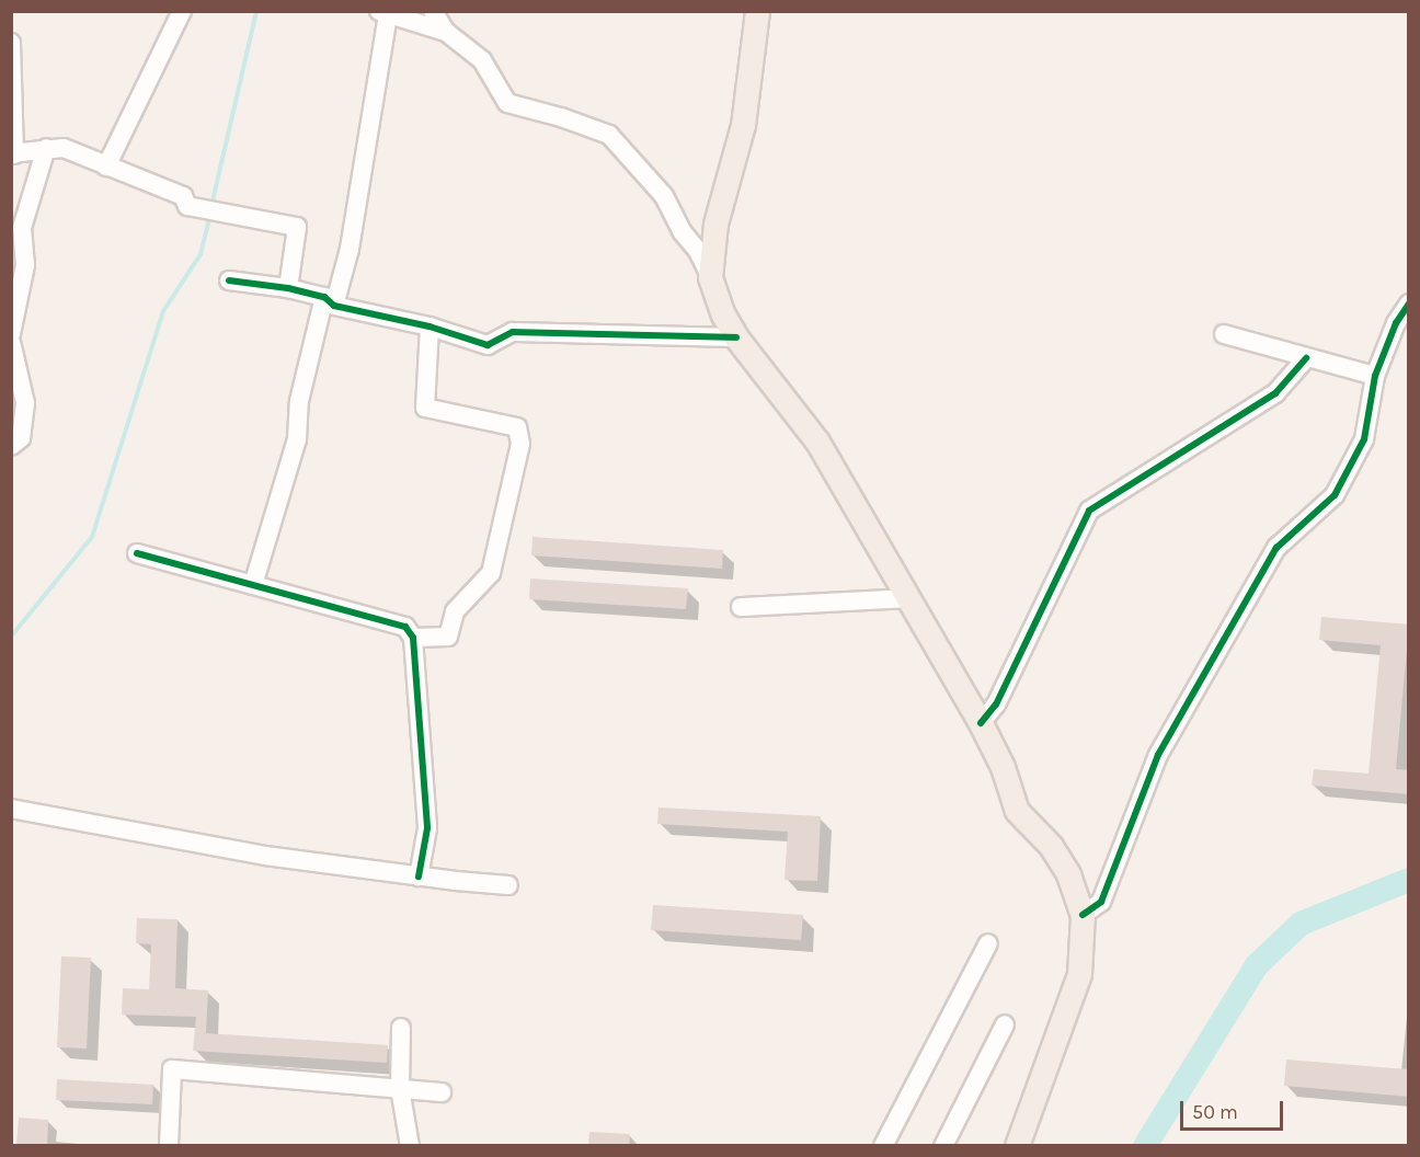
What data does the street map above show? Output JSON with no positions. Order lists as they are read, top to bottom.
{
  "scale_bar": "50 m"
}
